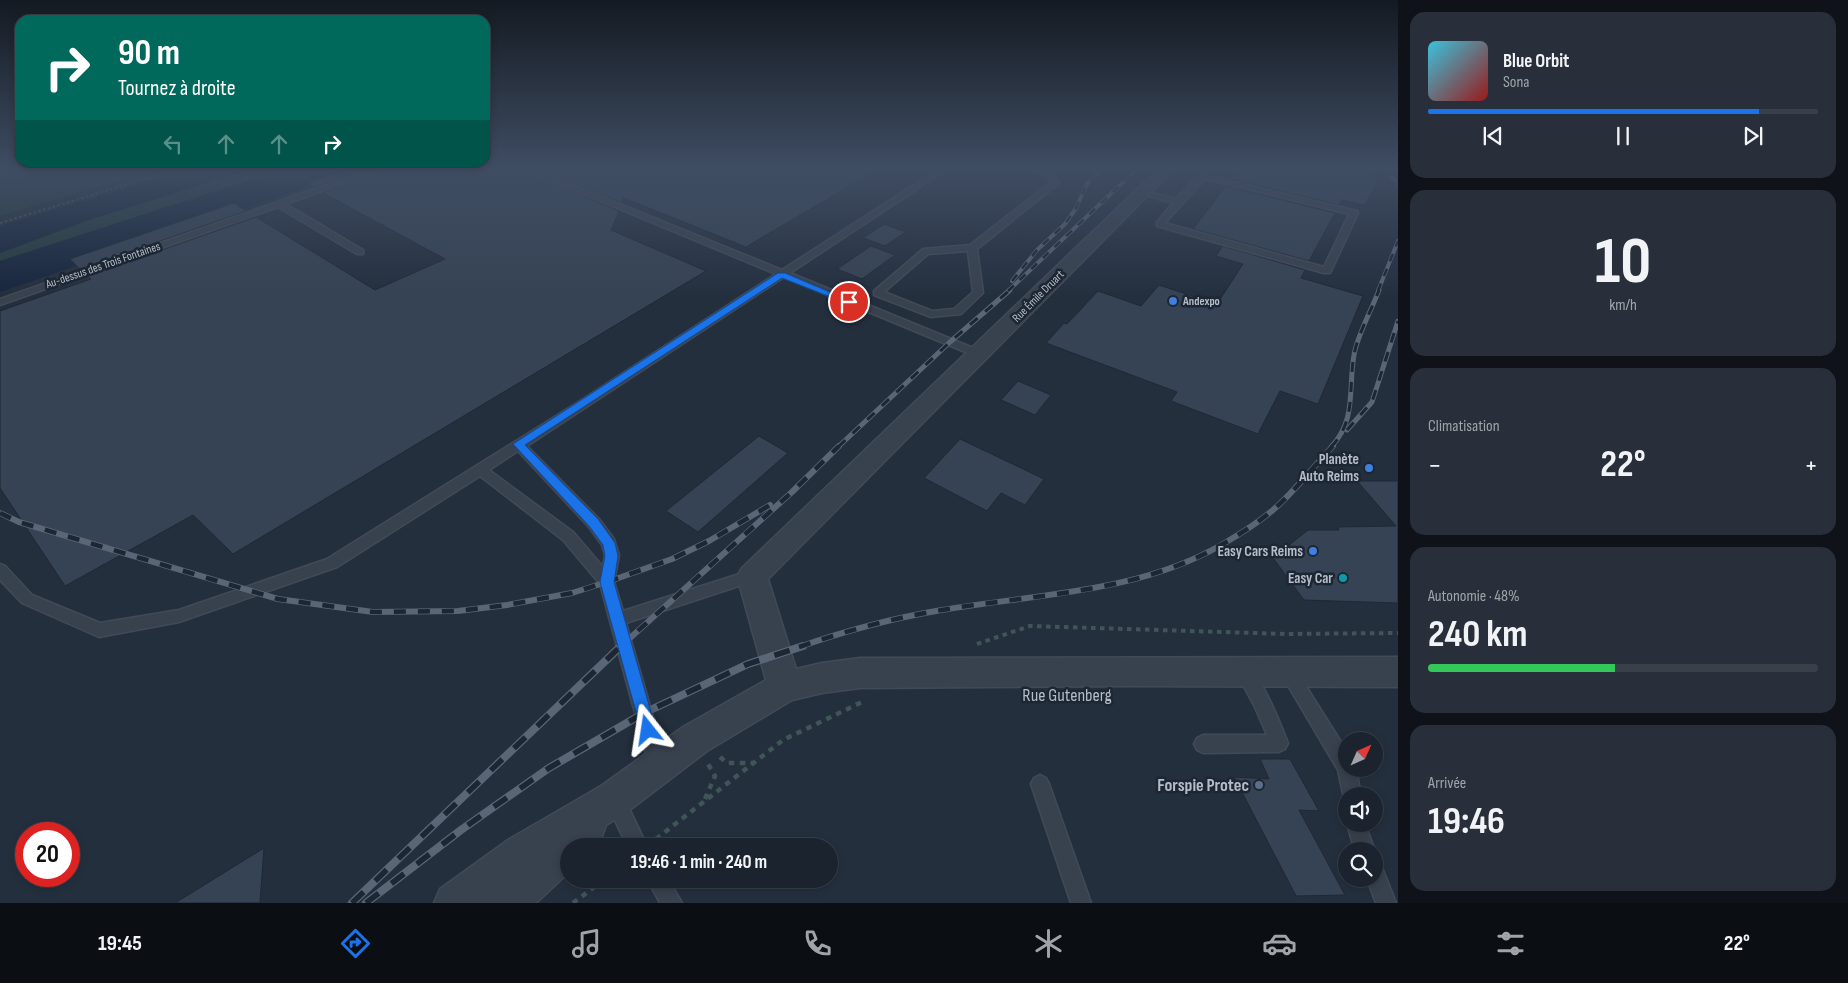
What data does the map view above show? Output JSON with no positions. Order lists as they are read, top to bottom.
{
  "streets": {
    "street": ["Rue Émile Druart", "Rue Gutenberg"],
    "lane": ["Au-dessus des Trois Fontaines"]
  },
  "places": [
    "Andexpo",
    "Planète Auto Reims",
    "Easy Cars Reims",
    "Easy Car",
    "Forspie Protec"
  ],
  "north": "top right",
  "page": {
    "turn": ["90 m", "Tournez à droite"],
    "song": ["Blue Orbit", "Sona"],
    "tile": [
      ["10", "km/h"],
      "Climatisation",
      ["Autonomie · 48%", "240 km"],
      ["Arrivée", "19:46"]
    ],
    "heat": ["−", "22°", "+"],
    "limit": "20",
    "trip": "19:46 · 1 min · 240 m",
    "tabs": ["19:45", "22°"]
  }
}
